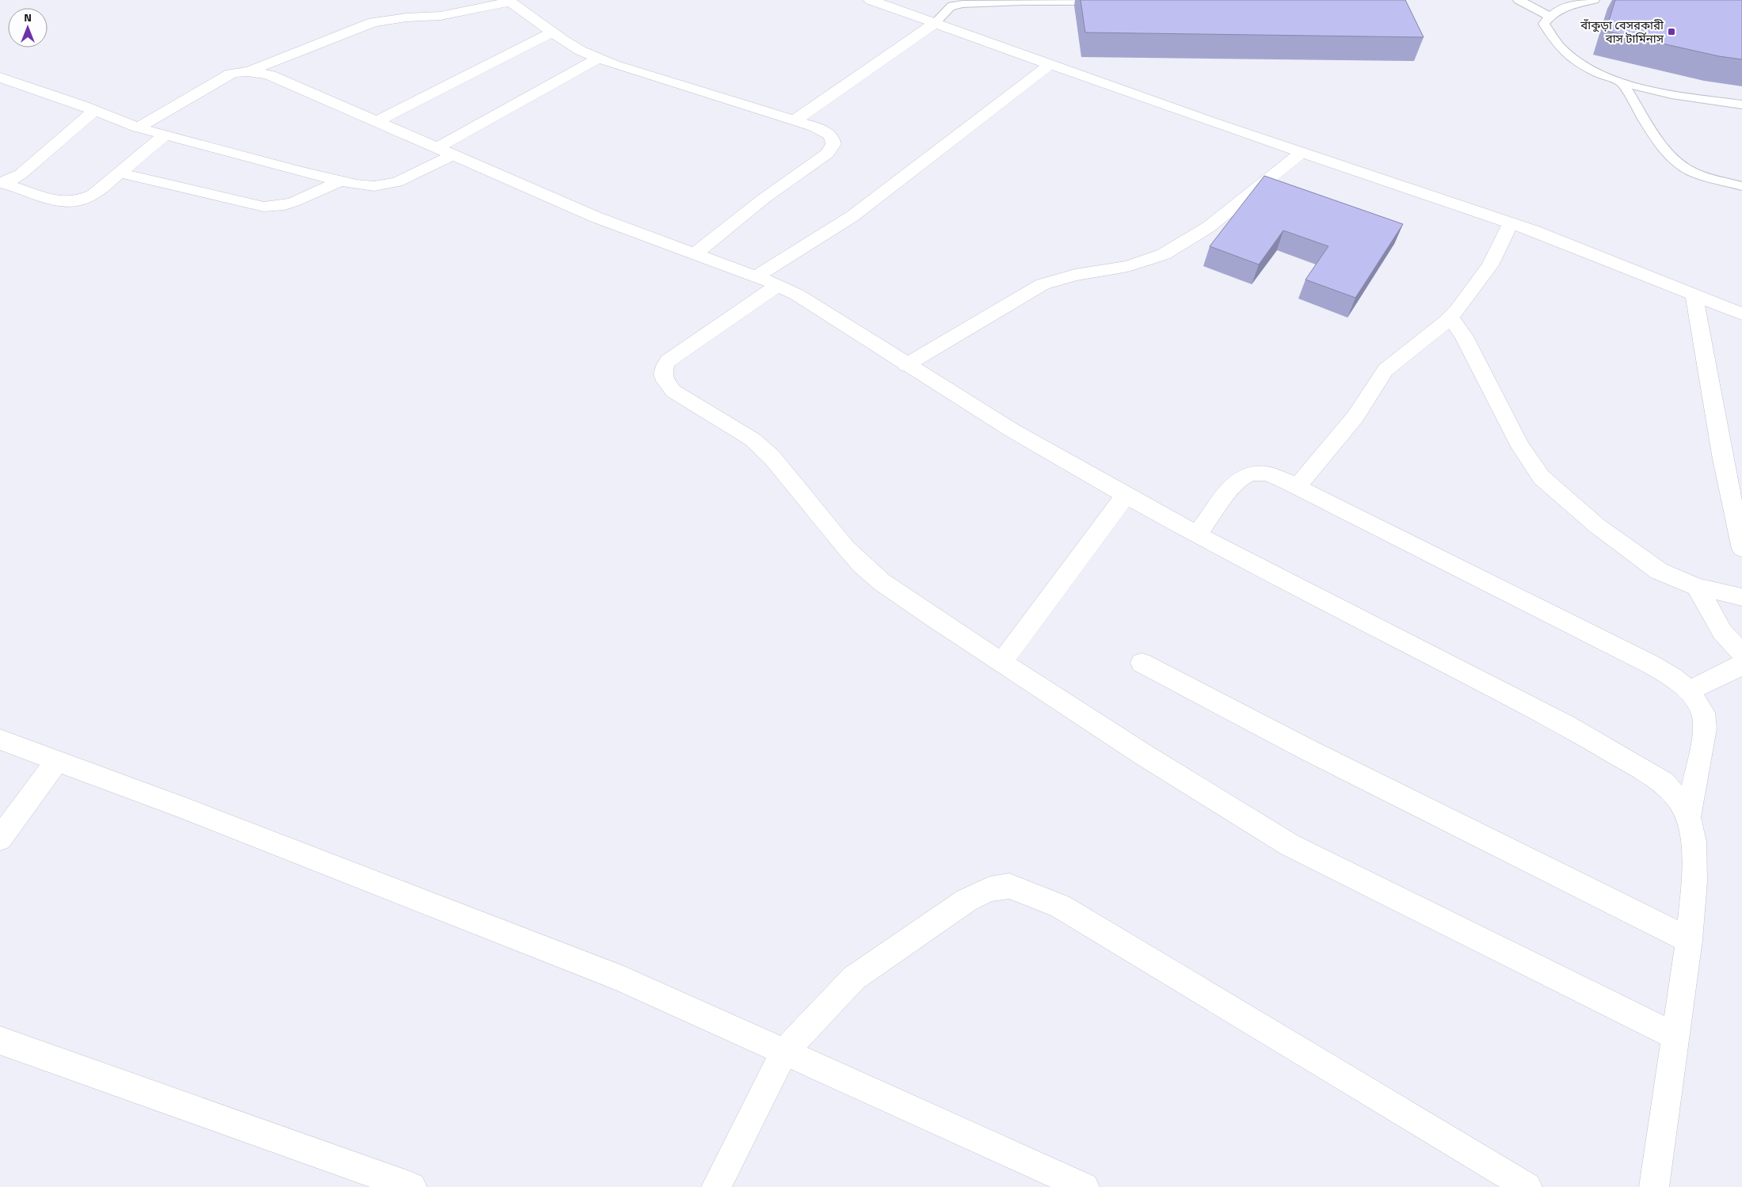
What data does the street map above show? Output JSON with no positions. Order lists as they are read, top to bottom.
{
  "places": {
    "transit": ["বাঁকুড়া বেসরকারী বাস টার্মিনাস"]
  },
  "north": "top"
}
